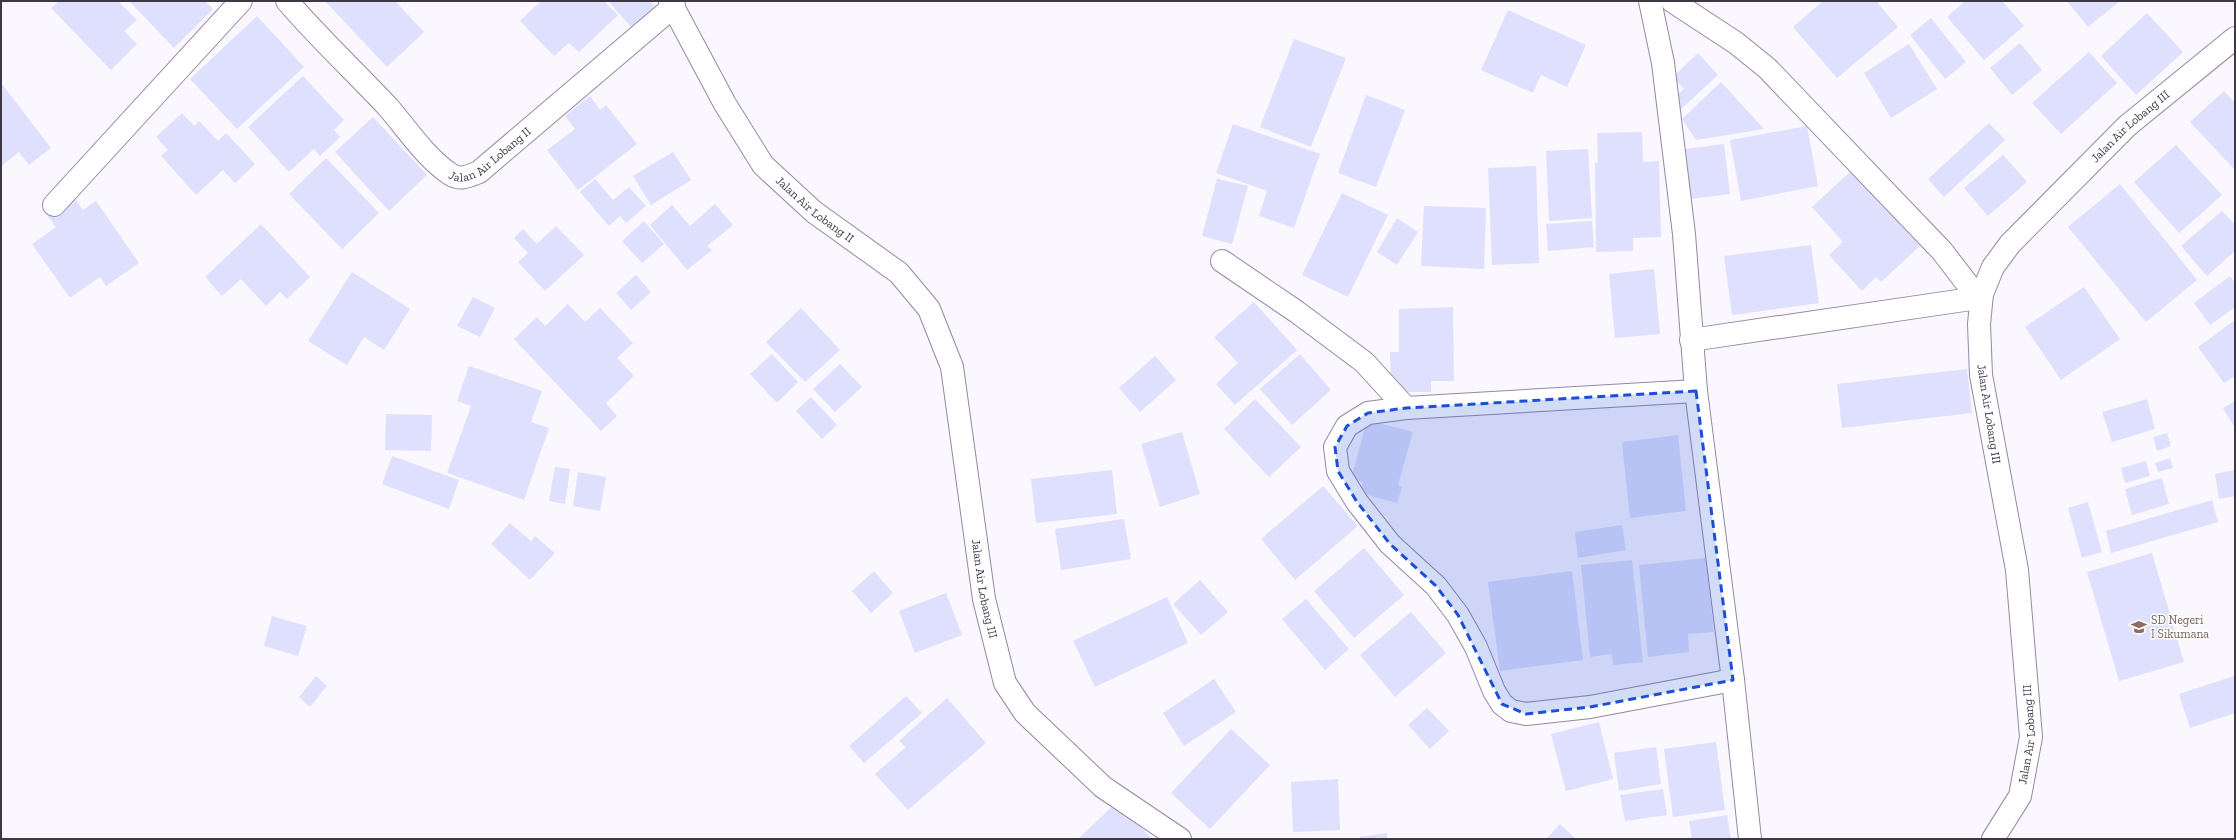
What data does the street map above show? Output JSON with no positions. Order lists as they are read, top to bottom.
{
  "streets": {
    "street": ["Jalan Air Lobang III", "Jalan Air Lobang II"]
  },
  "crossings": [
    ["Jalan Air Lobang III", "Jalan Air Lobang II"]
  ],
  "places": {
    "school or university": ["SD Negeri I Sikumana"]
  }
}
